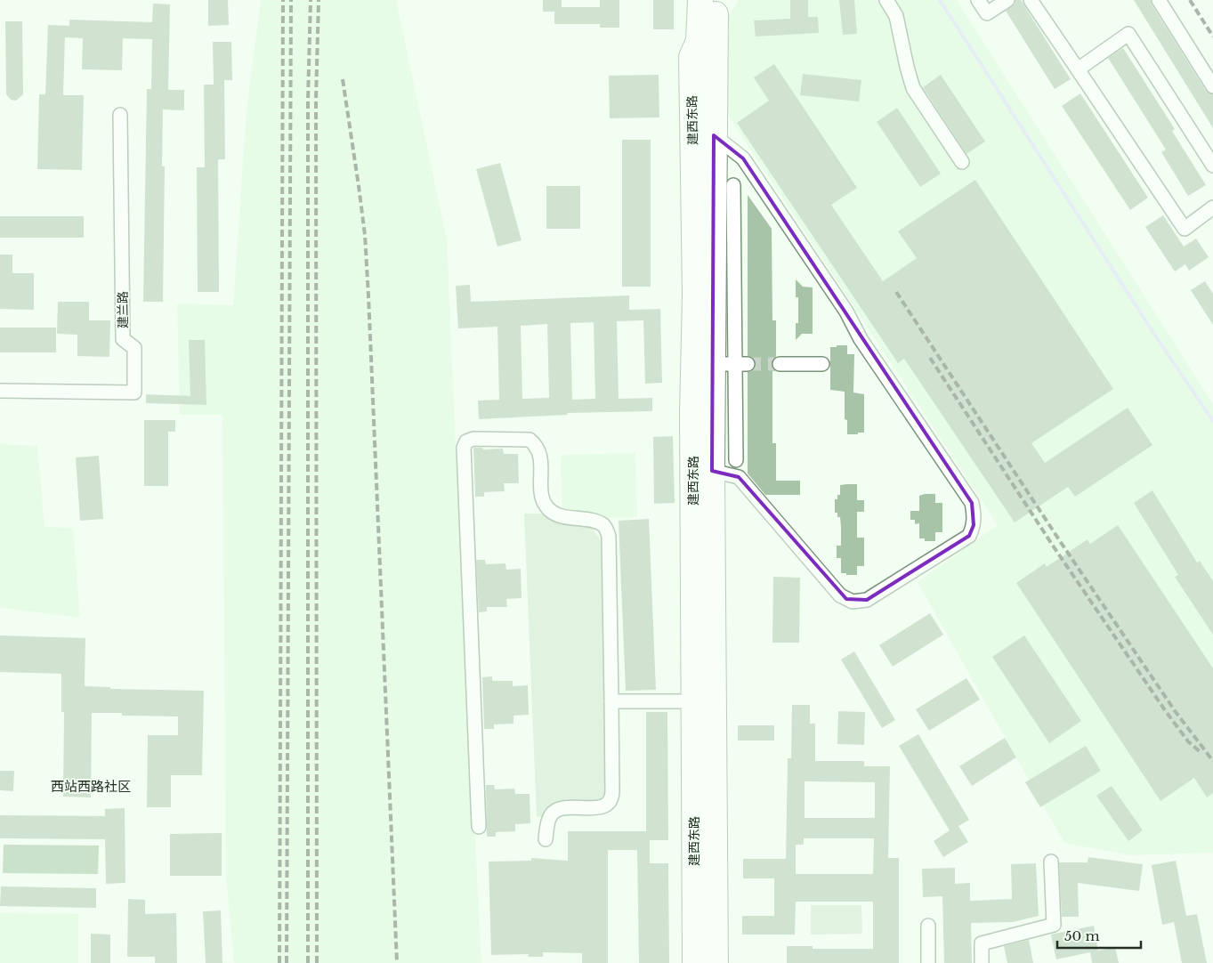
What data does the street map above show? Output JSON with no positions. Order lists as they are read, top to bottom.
{
  "streets": {
    "highway": ["建西东路"],
    "street": ["建兰路"]
  },
  "districts": ["西站西路社区"],
  "scale_bar": "50 m"
}
